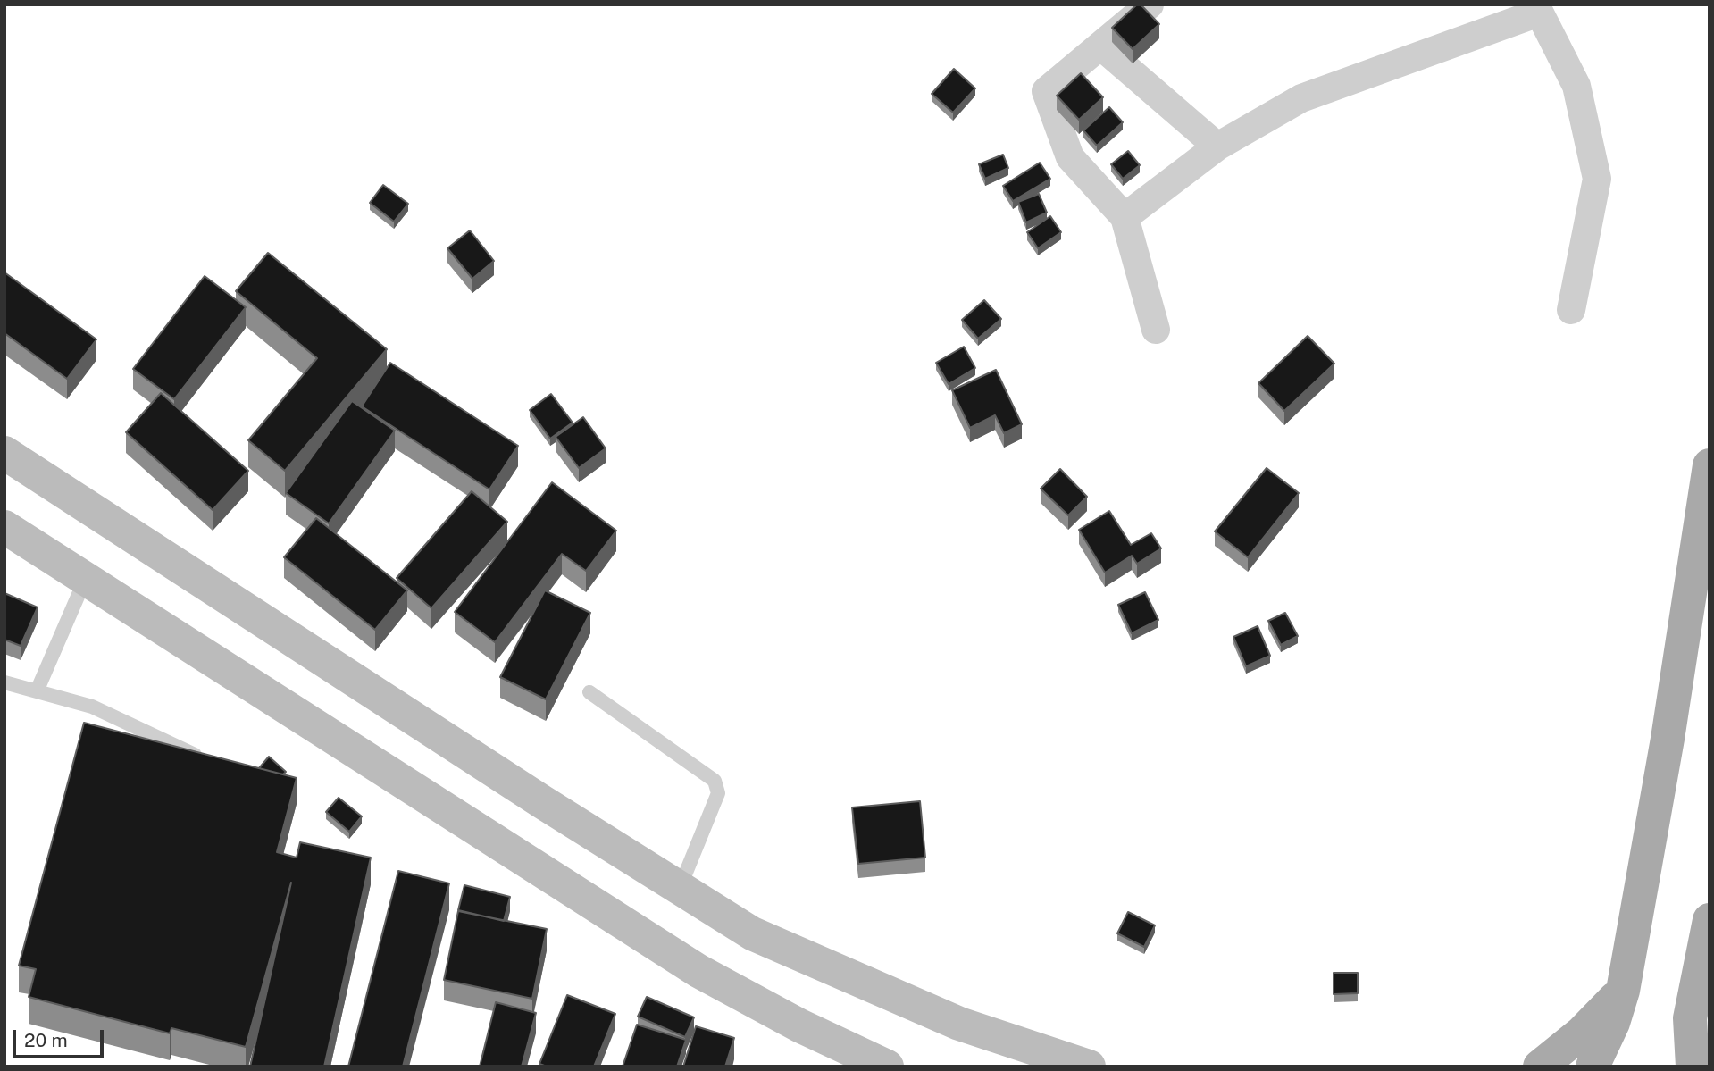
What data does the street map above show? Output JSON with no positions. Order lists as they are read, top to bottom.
{
  "scale_bar": "20 m"
}
